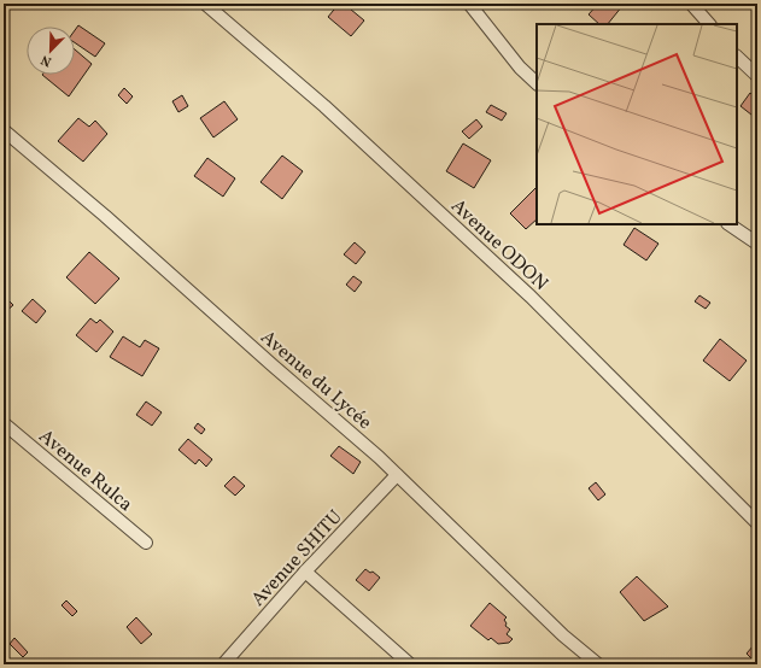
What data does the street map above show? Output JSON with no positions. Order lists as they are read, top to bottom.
{
  "streets": {
    "street": [
      "Avenue ODON",
      "Avenue du Lycée",
      "Avenue Rulca",
      "Avenue SHITU"
    ]
  },
  "crossings": [
    ["Avenue du Lycée", "Avenue SHITU"]
  ],
  "north": "bottom left"
}
